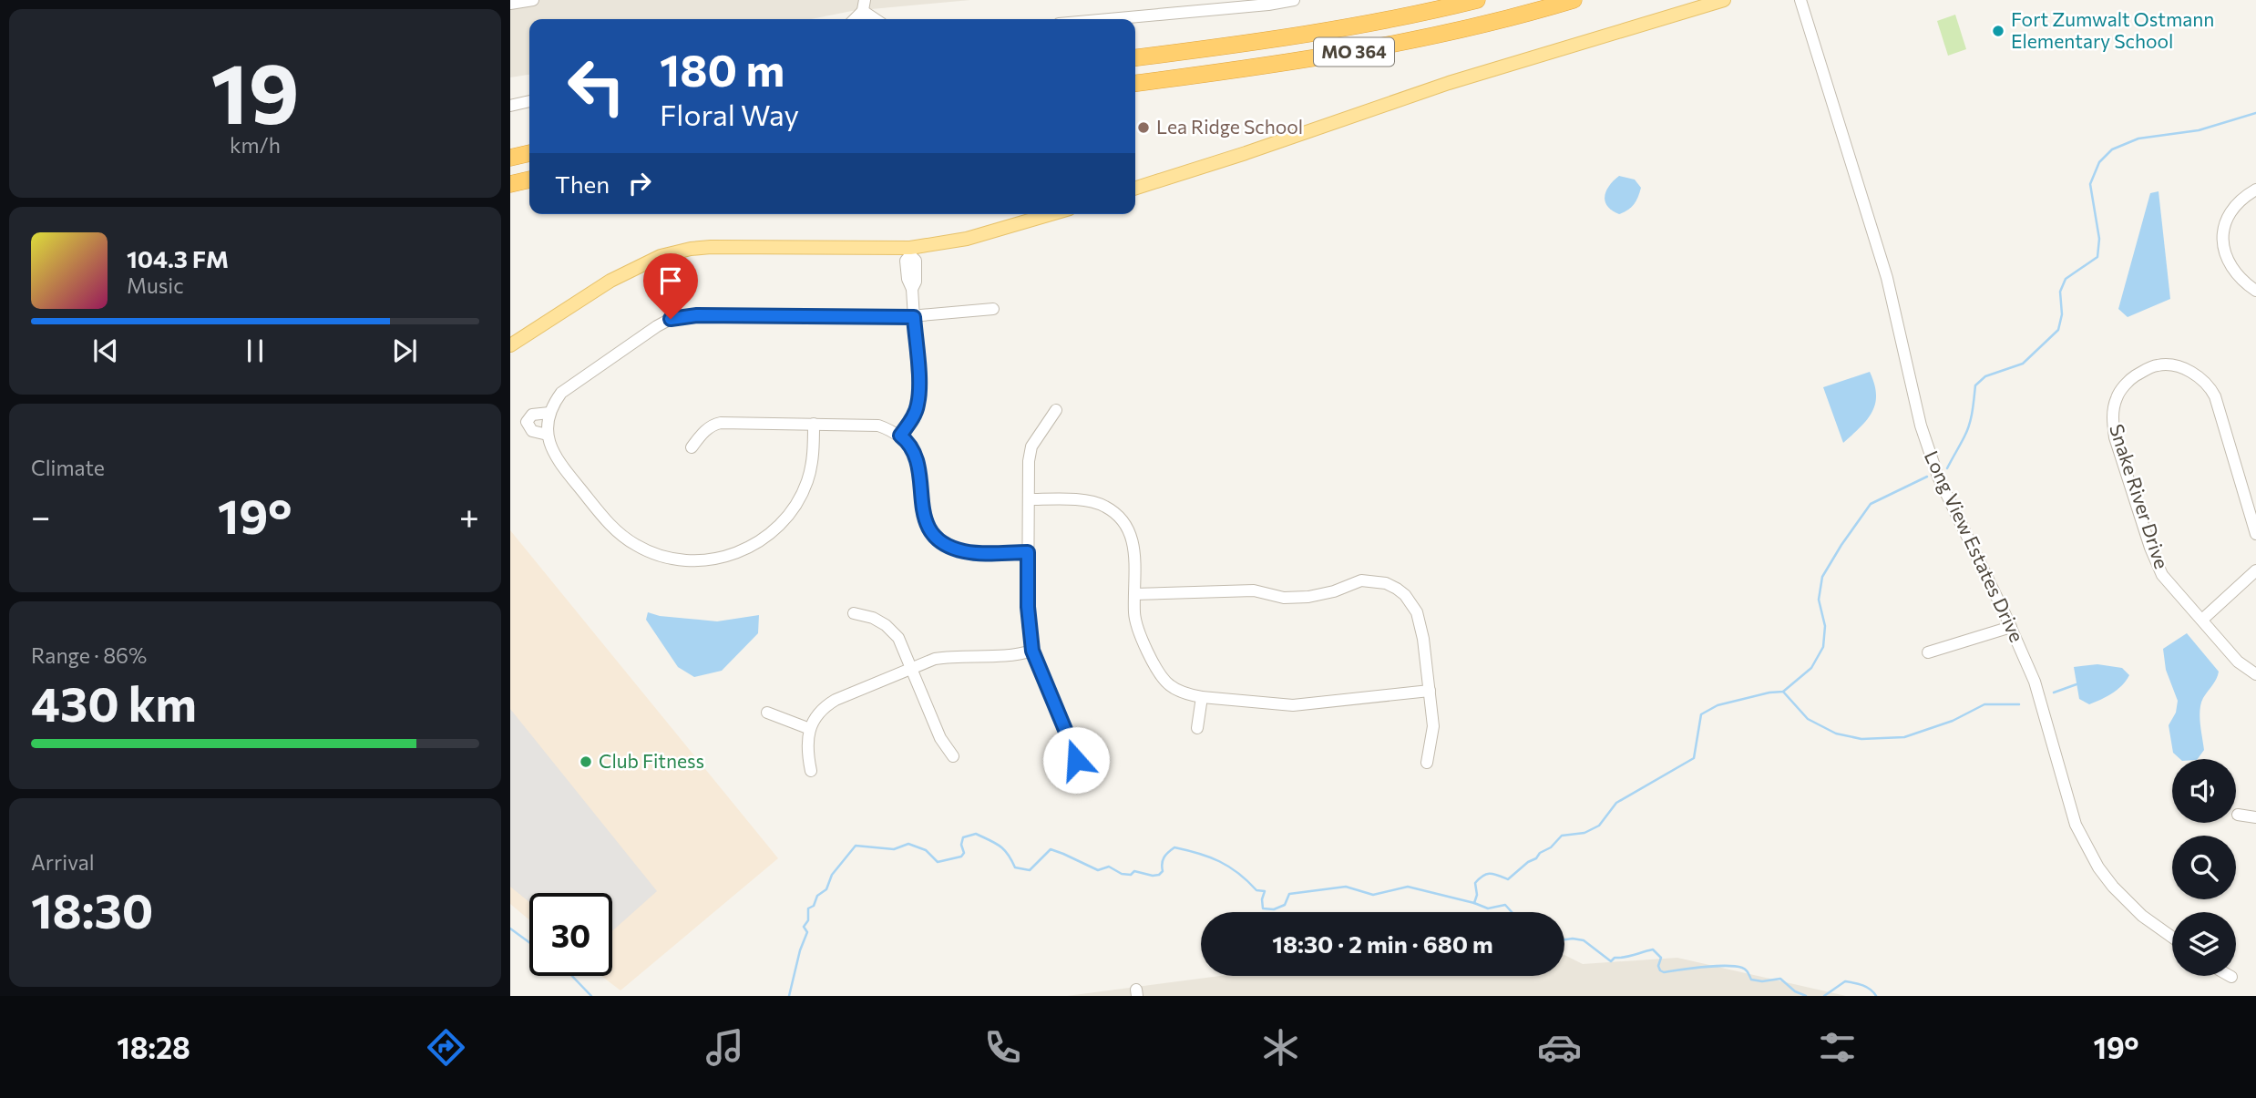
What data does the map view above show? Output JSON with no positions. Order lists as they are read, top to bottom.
{
  "streets": {
    "highway": ["MO 364"],
    "street": ["Snake River Drive", "Long View Estates Drive"]
  },
  "places": ["Fort Zumwalt Ostmann Elementary School", "Lea Ridge School", "Club Fitness"],
  "page": {
    "tile": [
      ["19", "km/h"],
      "Climate",
      ["Range · 86%", "430 km"],
      ["Arrival", "18:30"]
    ],
    "turn": ["180 m", "Floral Way"],
    "then": "Then",
    "song": ["104.3 FM", "Music"],
    "heat": ["−", "19°", "+"],
    "limit": "30",
    "trip": "18:30 · 2 min · 680 m",
    "tabs": ["18:28", "19°"]
  }
}
